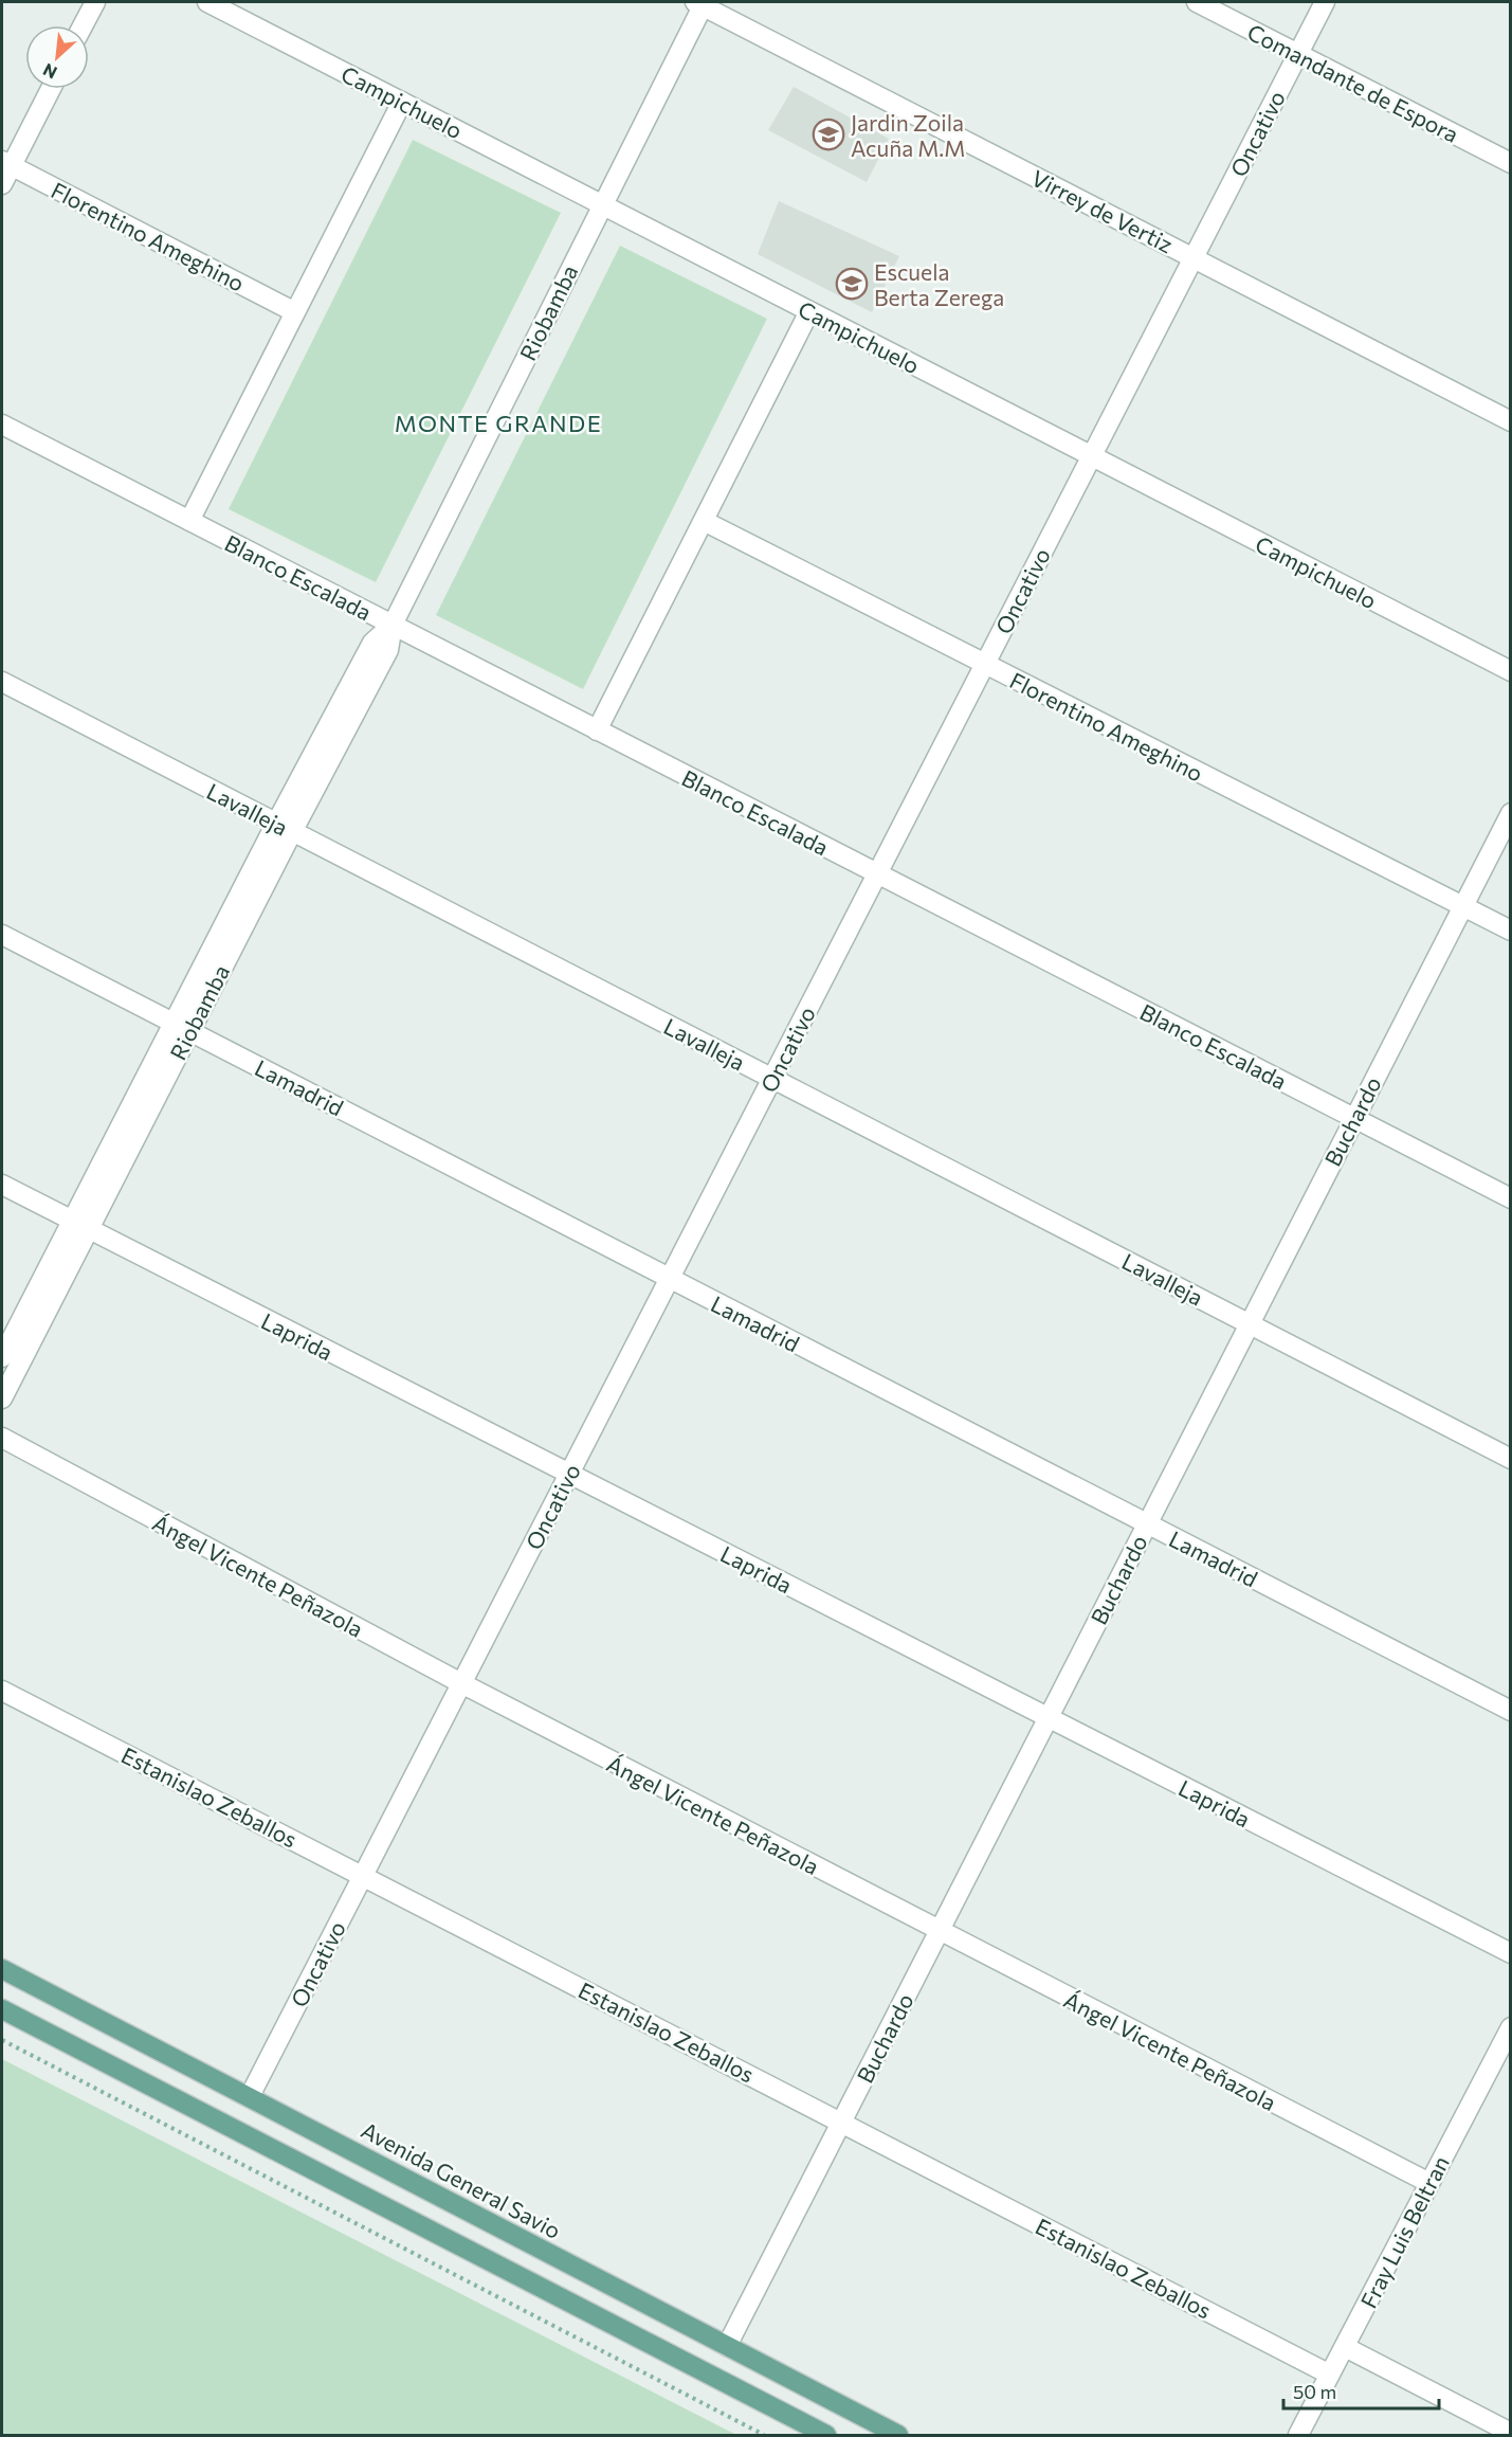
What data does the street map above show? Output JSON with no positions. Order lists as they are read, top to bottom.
{
  "streets": {
    "main road": ["Avenida General Savio"],
    "street": [
      "Comandante de Espora",
      "Campichuelo",
      "Oncativo",
      "Virrey de Vertiz",
      "Florentino Ameghino",
      "Riobamba",
      "Blanco Escalada",
      "Lavalleja",
      "Lamadrid",
      "Buchardo",
      "Laprida",
      "Ángel Vicente Peñazola",
      "Estanislao Zeballos",
      "Fray Luis Beltran"
    ]
  },
  "crossings": [
    ["Comandante de Espora", "Oncativo"],
    ["Campichuelo", "Oncativo"],
    ["Campichuelo", "Riobamba"],
    ["Oncativo", "Virrey de Vertiz"],
    ["Oncativo", "Florentino Ameghino"],
    ["Oncativo", "Blanco Escalada"],
    ["Oncativo", "Lavalleja"],
    ["Oncativo", "Lamadrid"],
    ["Oncativo", "Laprida"],
    ["Oncativo", "Ángel Vicente Peñazola"],
    ["Oncativo", "Estanislao Zeballos"],
    ["Oncativo", "Avenida General Savio"],
    ["Virrey de Vertiz", "Riobamba"],
    ["Florentino Ameghino", "Buchardo"],
    ["Riobamba", "Blanco Escalada"],
    ["Riobamba", "Lavalleja"],
    ["Riobamba", "Lamadrid"],
    ["Riobamba", "Laprida"],
    ["Blanco Escalada", "Buchardo"],
    ["Lavalleja", "Buchardo"],
    ["Lamadrid", "Buchardo"],
    ["Buchardo", "Laprida"],
    ["Buchardo", "Ángel Vicente Peñazola"],
    ["Buchardo", "Estanislao Zeballos"],
    ["Buchardo", "Avenida General Savio"],
    ["Ángel Vicente Peñazola", "Fray Luis Beltran"],
    ["Estanislao Zeballos", "Fray Luis Beltran"]
  ],
  "districts": ["MONTE GRANDE"],
  "places": {
    "school or university": ["Jardin Zoila Acuña M.M", "Escuela Berta Zerega"]
  },
  "scale_bar": "50 m",
  "north": "bottom left"
}
